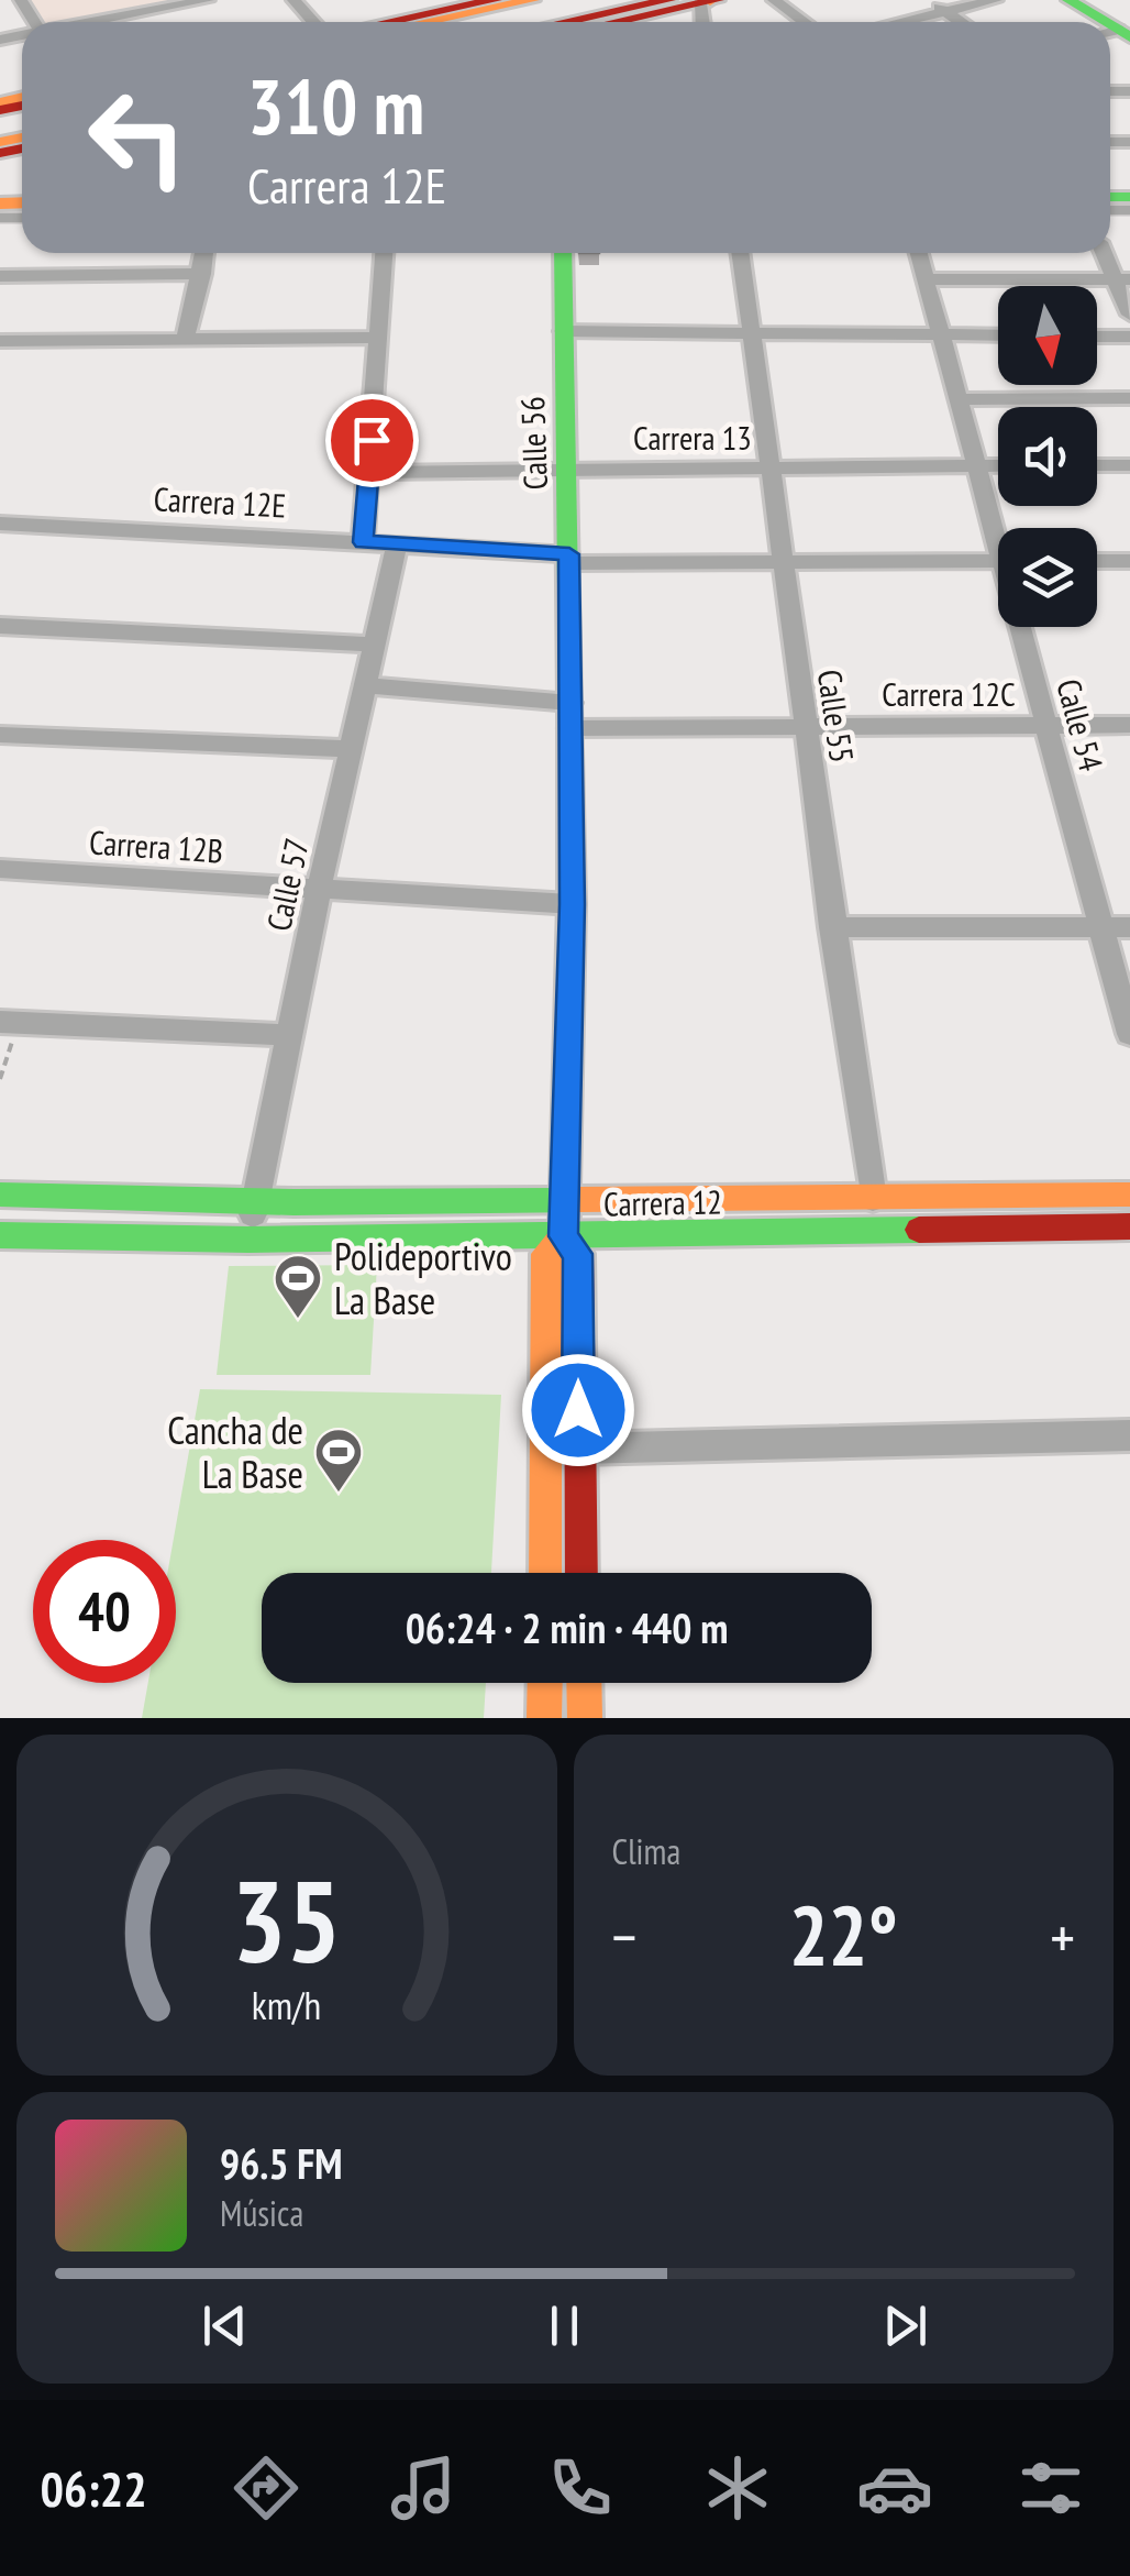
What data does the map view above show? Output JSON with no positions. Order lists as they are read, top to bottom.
{
  "streets": {
    "street": [
      "Carrera 13",
      "Calle 56",
      "Carrera 12E",
      "Carrera 12C",
      "Calle 55",
      "Calle 54",
      "Carrera 12B",
      "Calle 57",
      "Carrera 12"
    ]
  },
  "crossings": [
    ["Carrera 13", "Calle 56"],
    ["Carrera 13", "Calle 55"],
    ["Carrera 13", "Calle 54"],
    ["Calle 56", "Carrera 12E"],
    ["Calle 56", "Carrera 12C"],
    ["Calle 56", "Carrera 12B"],
    ["Calle 56", "Carrera 12"],
    ["Carrera 12E", "Calle 55"],
    ["Carrera 12E", "Calle 57"],
    ["Carrera 12C", "Calle 55"],
    ["Carrera 12C", "Calle 54"],
    ["Carrera 12C", "Calle 57"],
    ["Calle 55", "Carrera 12"],
    ["Carrera 12B", "Calle 57"],
    ["Calle 57", "Carrera 12"]
  ],
  "places": {
    "sports": ["Polideportivo La Base", "Cancha de La Base"]
  },
  "north": "bottom",
  "page": {
    "turn": ["310 m", "Carrera 12E"],
    "limit": "40",
    "trip": "06:24 · 2 min · 440 m",
    "tile": "Clima",
    "heat": ["−", "22°", "+"],
    "song": ["96.5 FM", "Música"],
    "tabs": "06:22",
    "gauge": ["35", "km/h"]
  }
}
